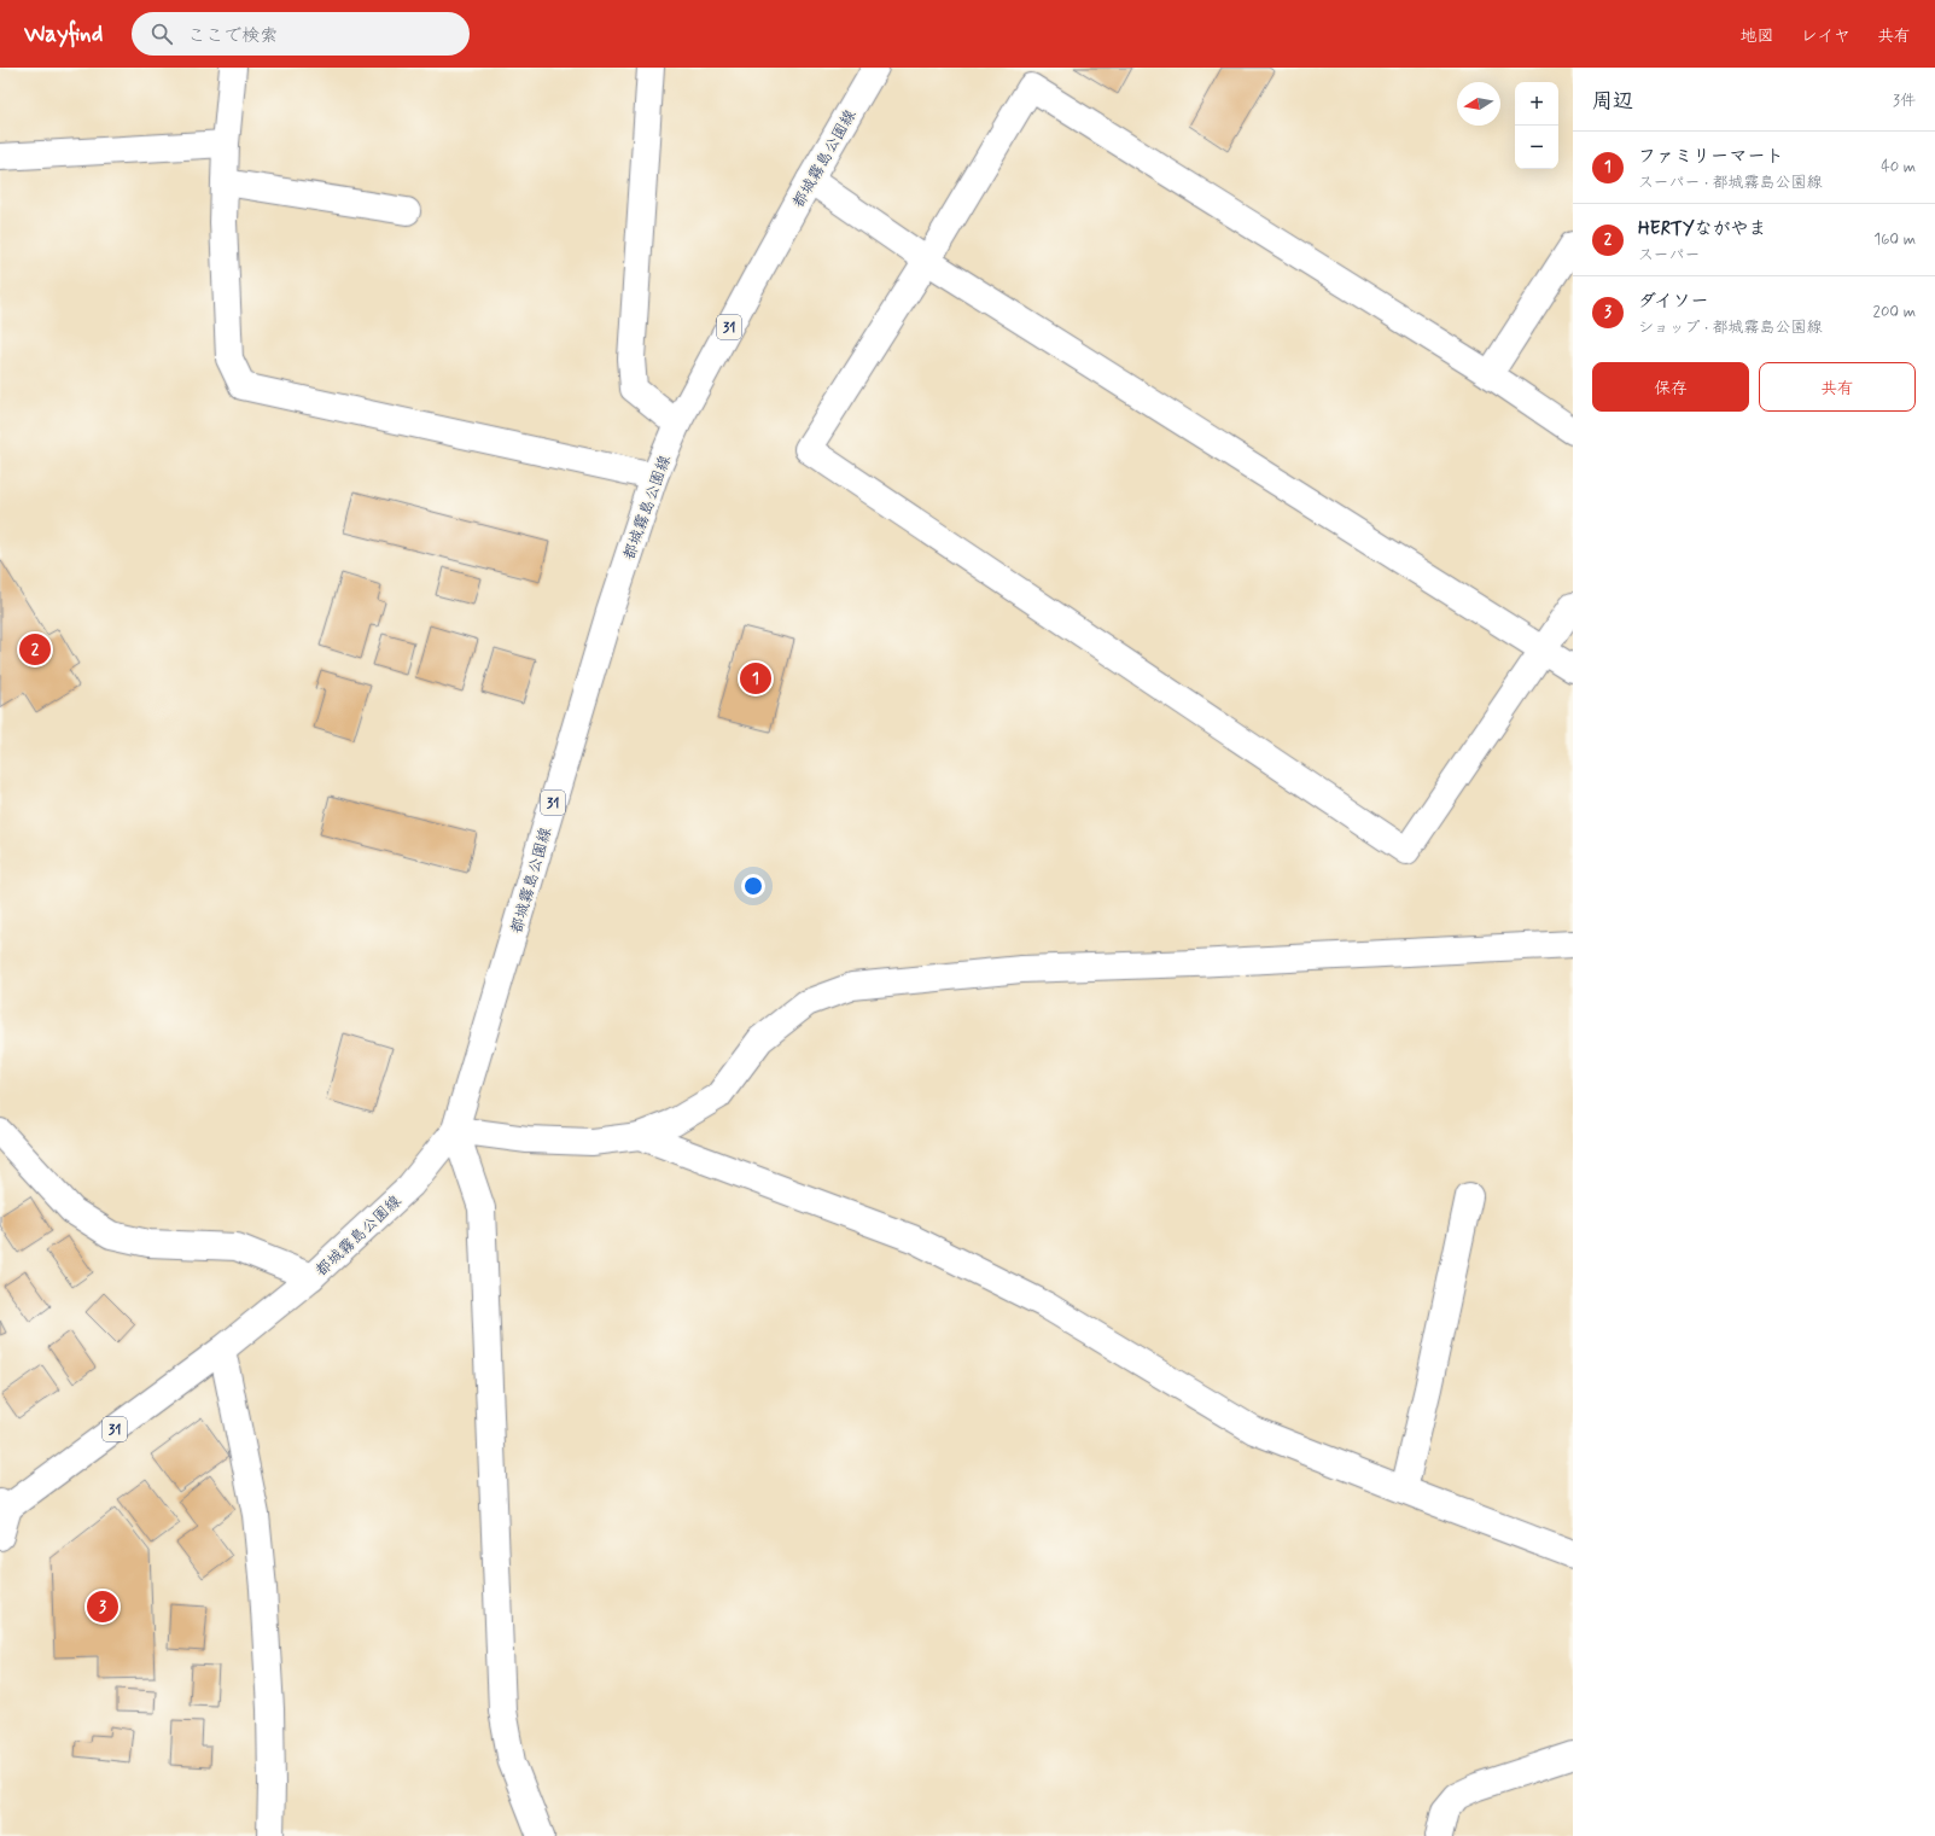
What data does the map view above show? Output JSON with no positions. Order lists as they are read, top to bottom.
{
  "streets": {
    "street": ["都城霧島公園線", "31"]
  },
  "north": "left",
  "page": {
    "header": "Wayfind",
    "search": "ここで検索",
    "nav": ["地図", "レイヤ", "共有"],
    "heading": ["周辺", "3件"],
    "map_buttons": ["+", "−"],
    "list": [
      {
        "mark": "1",
        "name": "ファミリーマート",
        "note": "スーパー · 都城霧島公園線",
        "value": "40 m"
      },
      {
        "mark": "2",
        "name": "HERTYながやま",
        "note": "スーパー",
        "value": "160 m"
      },
      {
        "mark": "3",
        "name": "ダイソー",
        "note": "ショップ · 都城霧島公園線",
        "value": "200 m"
      }
    ],
    "buttons": ["保存", "共有"],
    "pins": ["2", "1", "3"]
  }
}
